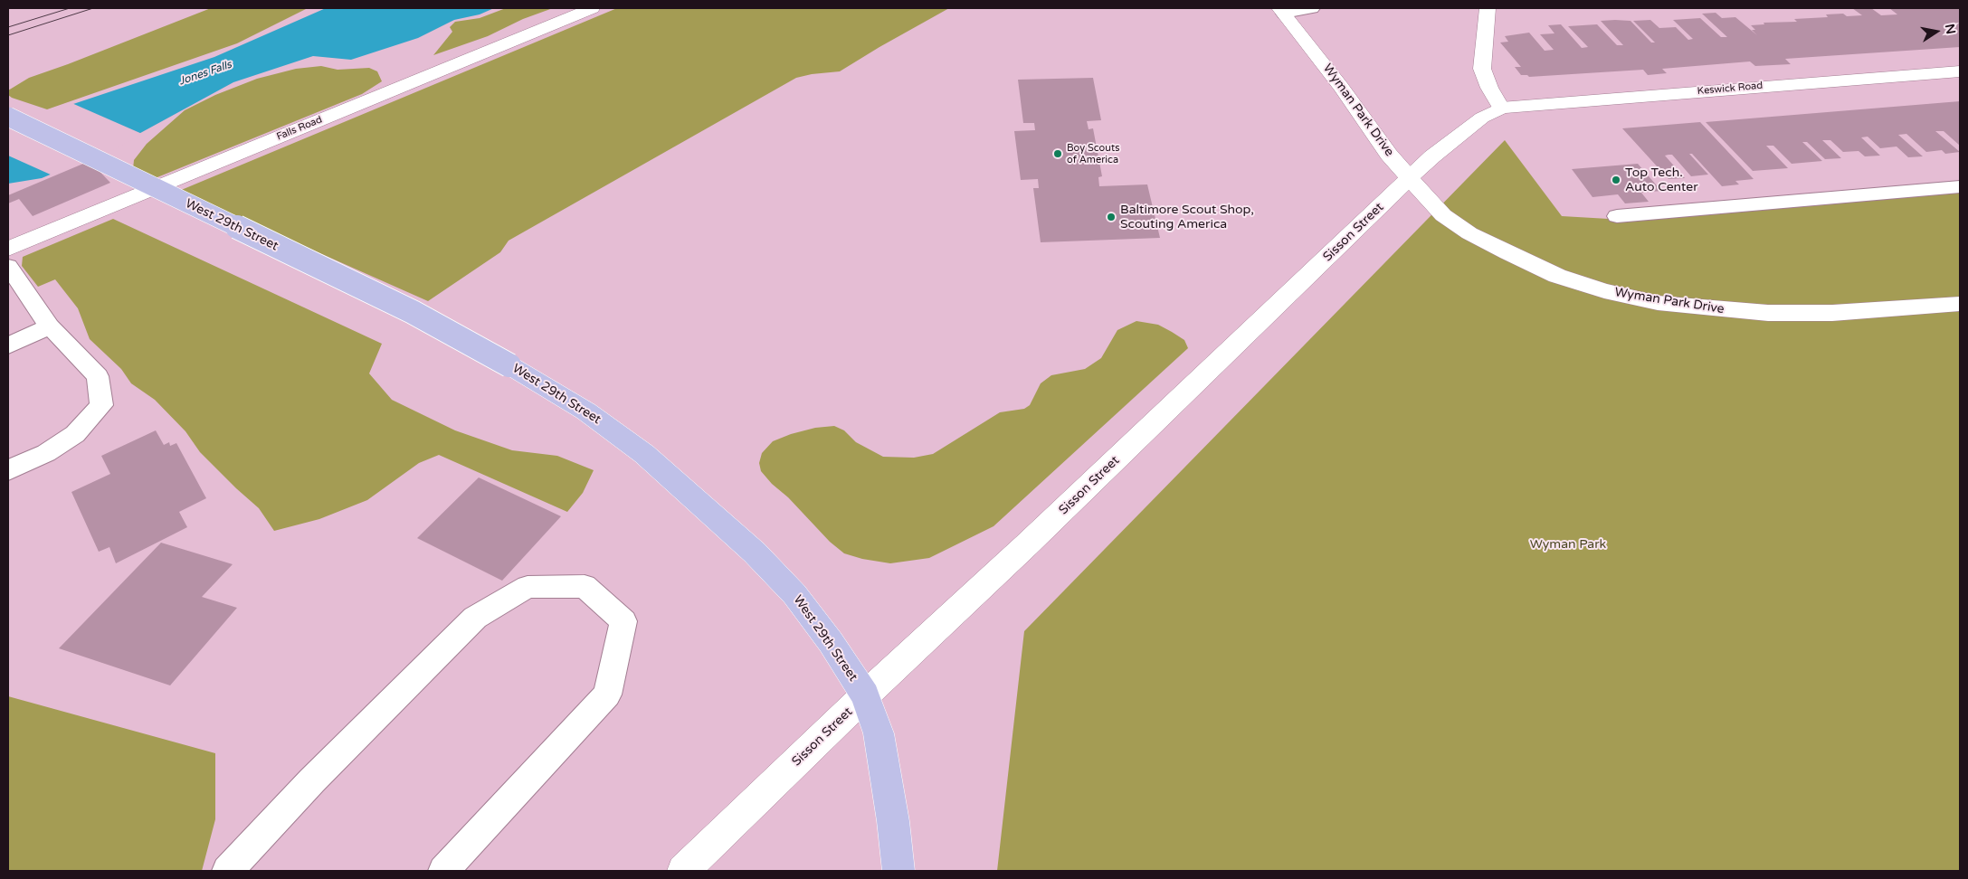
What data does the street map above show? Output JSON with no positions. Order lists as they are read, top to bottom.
{
  "streets": {
    "main road": ["West 29th Street"],
    "street": [
      "Keswick Road",
      "Wyman Park Drive",
      "Falls Road",
      "Sisson Street"
    ]
  },
  "crossings": [
    ["Keswick Road", "Sisson Street"],
    ["Wyman Park Drive", "Sisson Street"],
    ["West 29th Street", "Sisson Street"]
  ],
  "water": ["Jones Falls"],
  "parks": ["Wyman Park"],
  "places": ["Boy Scouts of America", "Top Tech. Auto Center", "Baltimore Scout Shop, Scouting America"],
  "north": "right"
}
